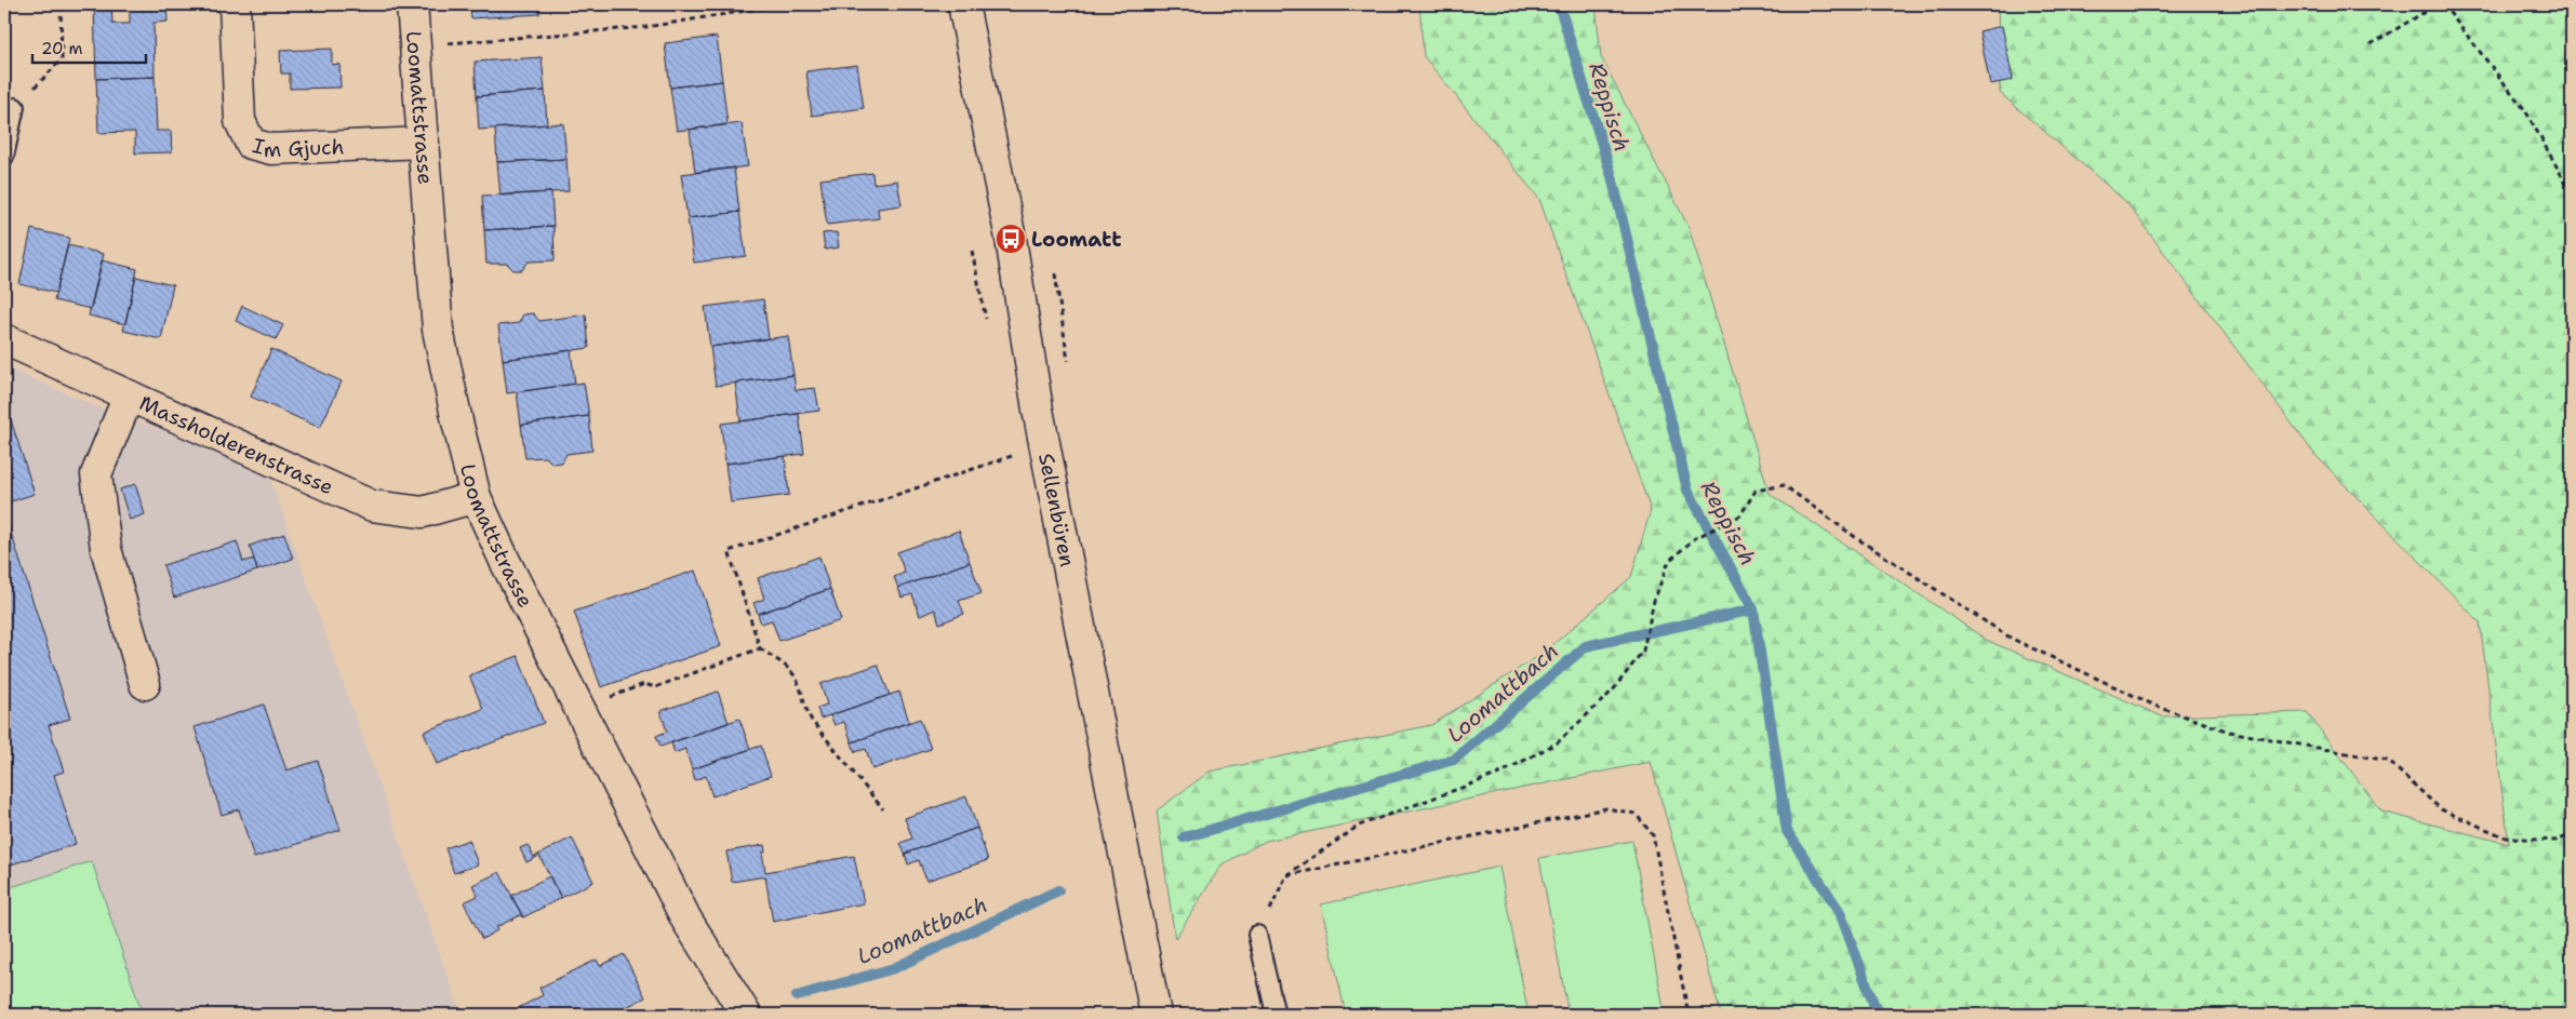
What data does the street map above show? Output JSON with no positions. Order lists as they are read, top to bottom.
{
  "streets": {
    "street": [
      "Loomattstrasse",
      "Im Gjuch",
      "Massholderenstrasse",
      "Sellenbüren"
    ]
  },
  "crossings": [
    ["Loomattstrasse", "Im Gjuch"],
    ["Loomattstrasse", "Massholderenstrasse"]
  ],
  "water": ["Reppisch", "Loomattbach"],
  "places": {
    "bus stop": ["Loomatt"]
  },
  "scale_bar": "20 m"
}
